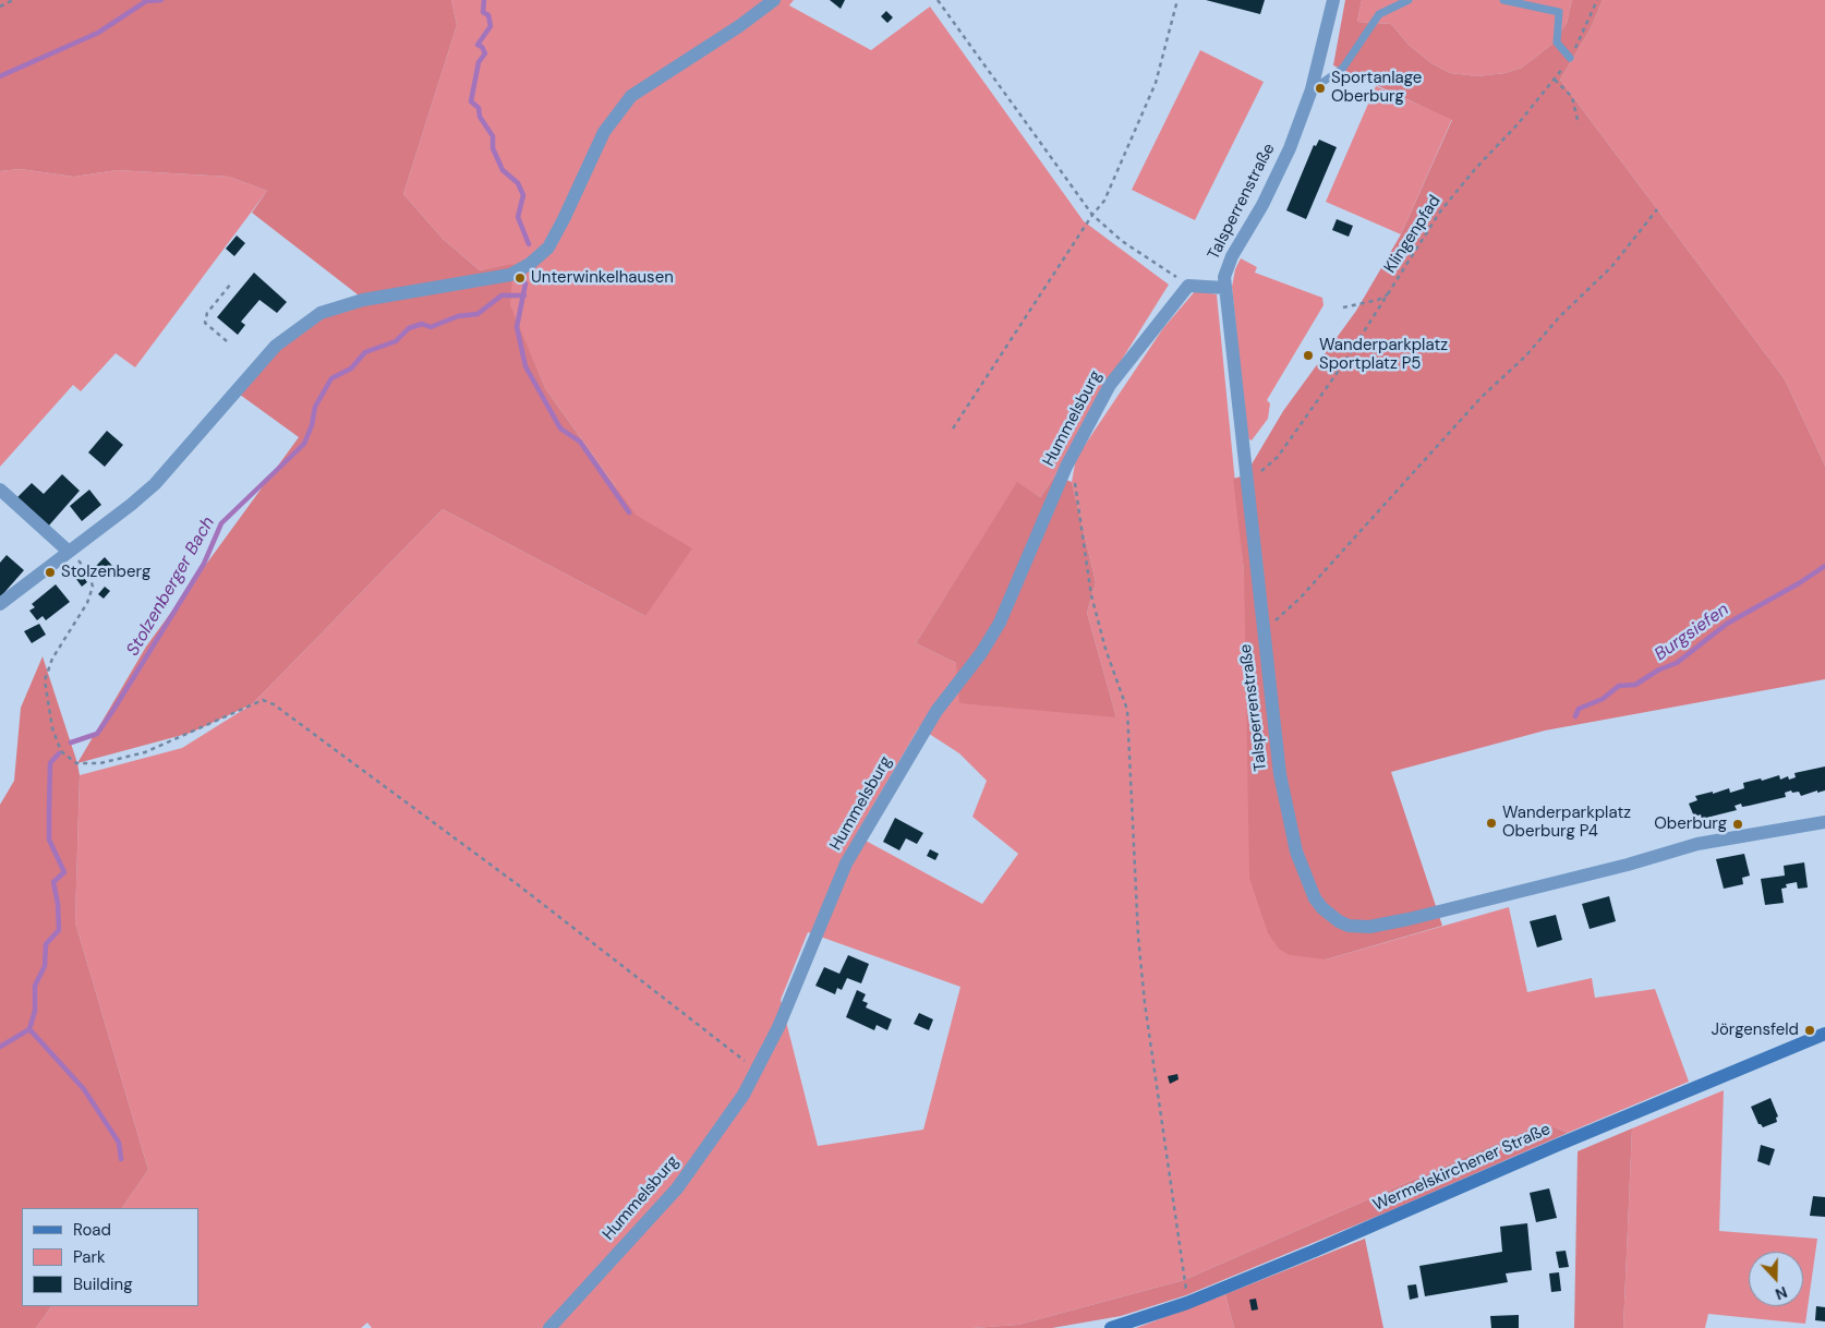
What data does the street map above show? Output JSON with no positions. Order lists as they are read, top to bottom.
{
  "streets": {
    "main road": ["Wermelskirchener Straße"],
    "street": ["Talsperrenstraße", "Hummelsburg"],
    "path": ["Klingenpfad"]
  },
  "crossings": [
    ["Talsperrenstraße", "Klingenpfad"]
  ],
  "water": ["Stolzenberger Bach", "Burgsiefen"],
  "places": [
    "Sportanlage Oberburg",
    "Unterwinkelhausen",
    "Wanderparkplatz Sportplatz P5",
    "Stolzenberg",
    "Wanderparkplatz Oberburg P4",
    "Oberburg",
    "Jörgensfeld"
  ],
  "legend": ["Road", "Park", "Building"],
  "north": "bottom"
}
